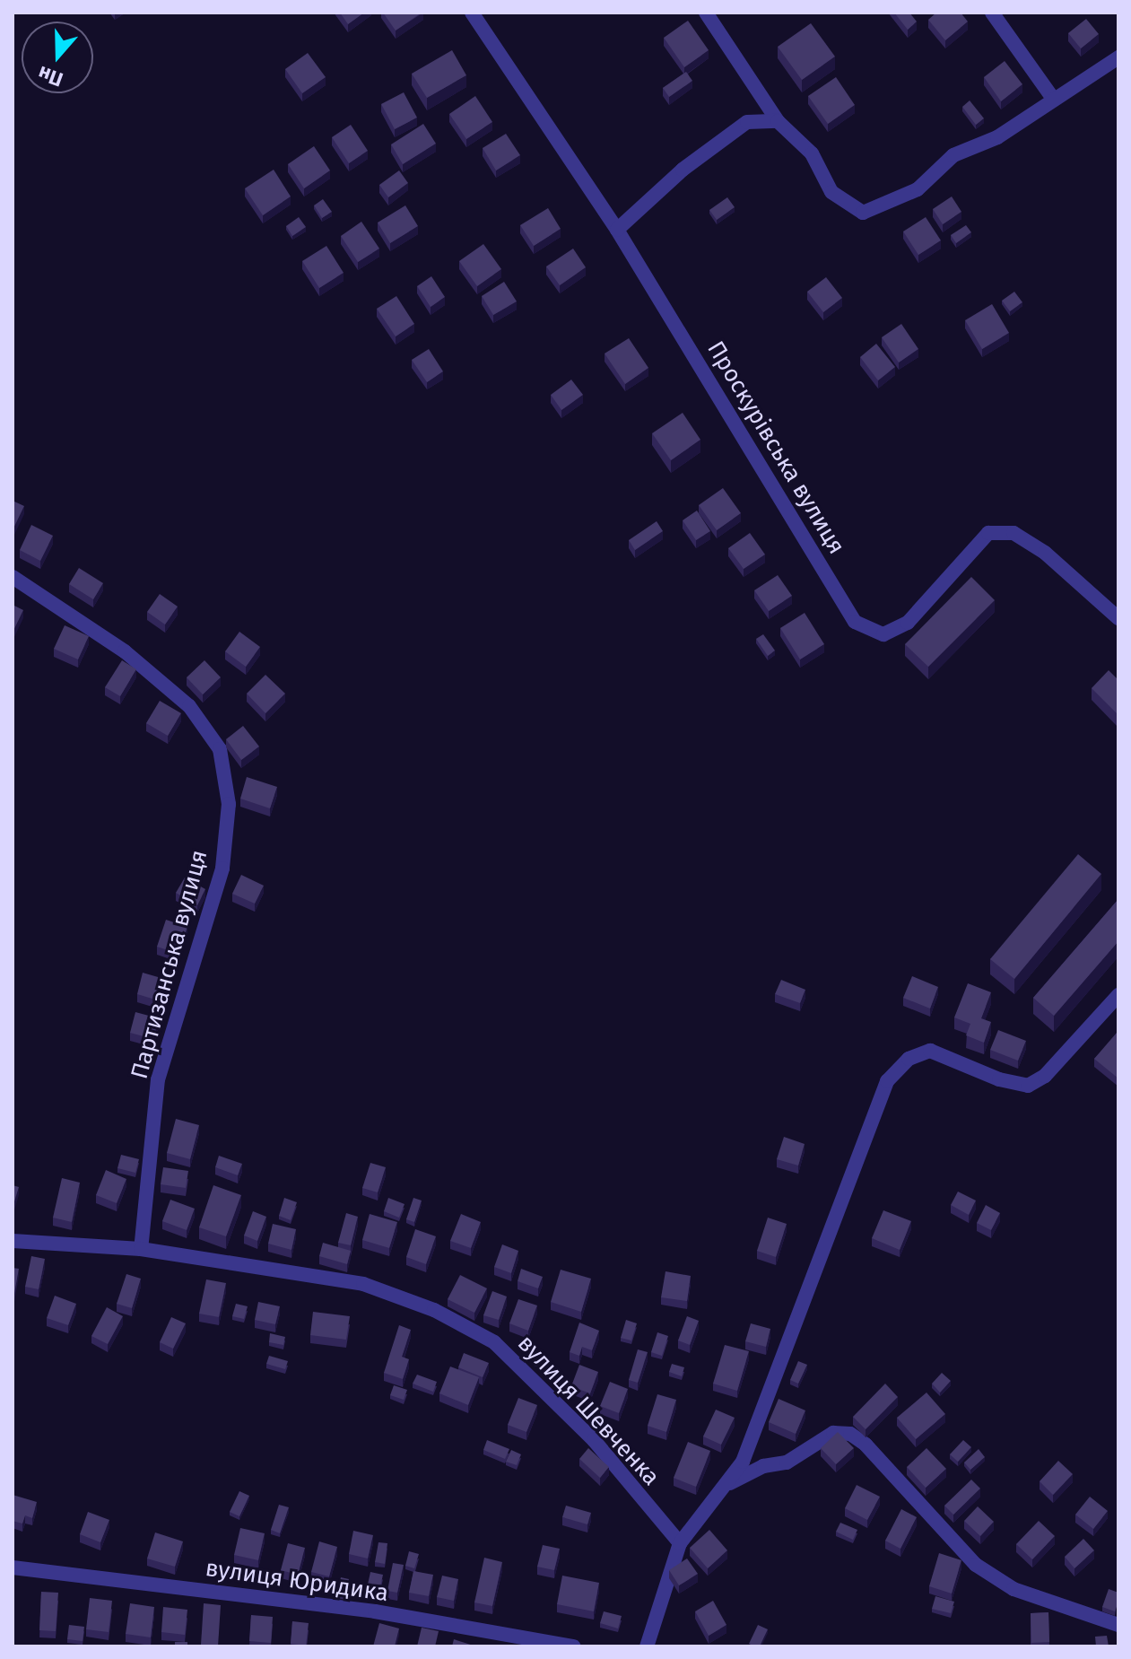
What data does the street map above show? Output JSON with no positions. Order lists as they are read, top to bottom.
{
  "streets": {
    "street": [
      "Проскурівська вулиця",
      "Партизанська вулиця",
      "вулиця Шевченка",
      "вулиця Юридика"
    ]
  },
  "crossings": [
    ["Партизанська вулиця", "вулиця Шевченка"]
  ],
  "north": "bottom"
}
